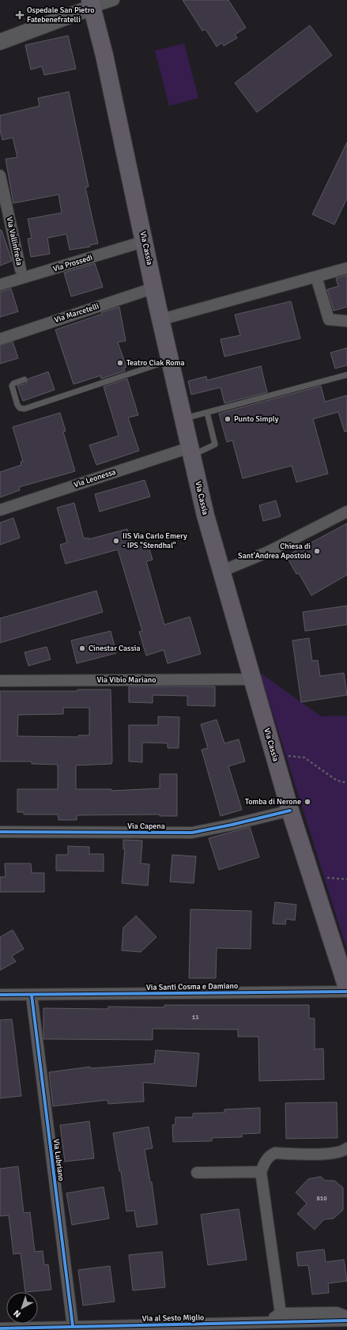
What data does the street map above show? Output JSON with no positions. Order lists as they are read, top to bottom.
{
  "streets": {
    "main road": ["Via Cassia"],
    "street": [
      "Via Vallinfreda",
      "Via Prossedi",
      "Via Marcetelli",
      "Via Leonessa",
      "Via Vibio Mariano",
      "Via Capena",
      "Via Santi Cosma e Damiano",
      "Via Lubriano",
      "Via al Sesto Miglio"
    ]
  },
  "crossings": [
    ["Via Cassia", "Via Prossedi"],
    ["Via Cassia", "Via Marcetelli"],
    ["Via Cassia", "Via Leonessa"],
    ["Via Cassia", "Via Vibio Mariano"],
    ["Via Cassia", "Via Capena"],
    ["Via Santi Cosma e Damiano", "Via Lubriano"],
    ["Via Lubriano", "Via al Sesto Miglio"]
  ],
  "places": {
    "health": ["Ospedale San Pietro Fatebenefratelli"],
    "other": [
      "Teatro Ciak Roma",
      "Punto Simply",
      "IIS Via Carlo Emery - IPS \"Stendhal\"",
      "Chiesa di Sant'Andrea Apostolo",
      "Cinestar Cassia",
      "Tomba di Nerone"
    ]
  },
  "house_numbers": ["13", "810"],
  "north": "bottom left"
}
